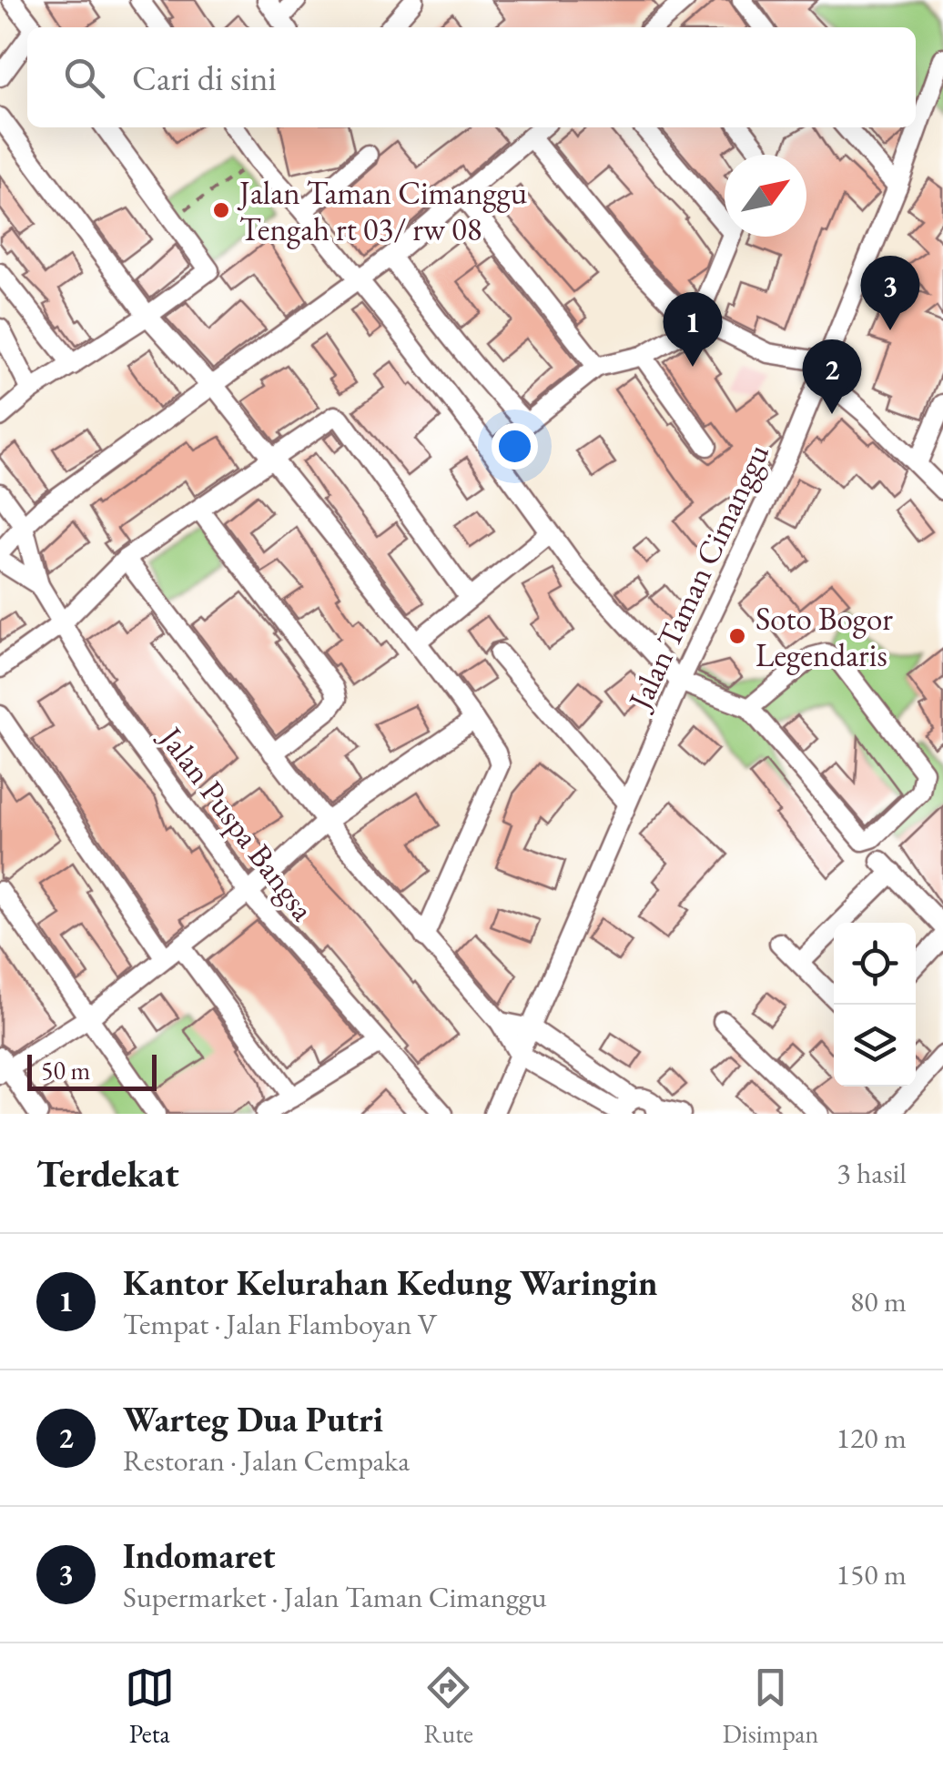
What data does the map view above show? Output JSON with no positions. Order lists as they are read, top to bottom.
{
  "streets": {
    "street": ["Jalan Taman Cimanggu", "Jalan Puspa Bangsa"]
  },
  "places": ["Jalan Taman Cimanggu Tengah rt 03/ rw 08", "Soto Bogor Legendaris"],
  "scale_bar": "50 m",
  "north": "top right",
  "page": {
    "search": "Cari di sini",
    "pins": ["3", "1", "2"],
    "scale": "50 m",
    "heading": ["Terdekat", "3 hasil"],
    "list": [
      {
        "mark": "1",
        "name": "Kantor Kelurahan Kedung Waringin",
        "note": "Tempat · Jalan Flamboyan V",
        "value": "80 m"
      },
      {
        "mark": "2",
        "name": "Warteg Dua Putri",
        "note": "Restoran · Jalan Cempaka",
        "value": "120 m"
      },
      {
        "mark": "3",
        "name": "Indomaret",
        "note": "Supermarket · Jalan Taman Cimanggu",
        "value": "150 m"
      }
    ],
    "nav": ["Peta", "Rute", "Disimpan"]
  }
}
